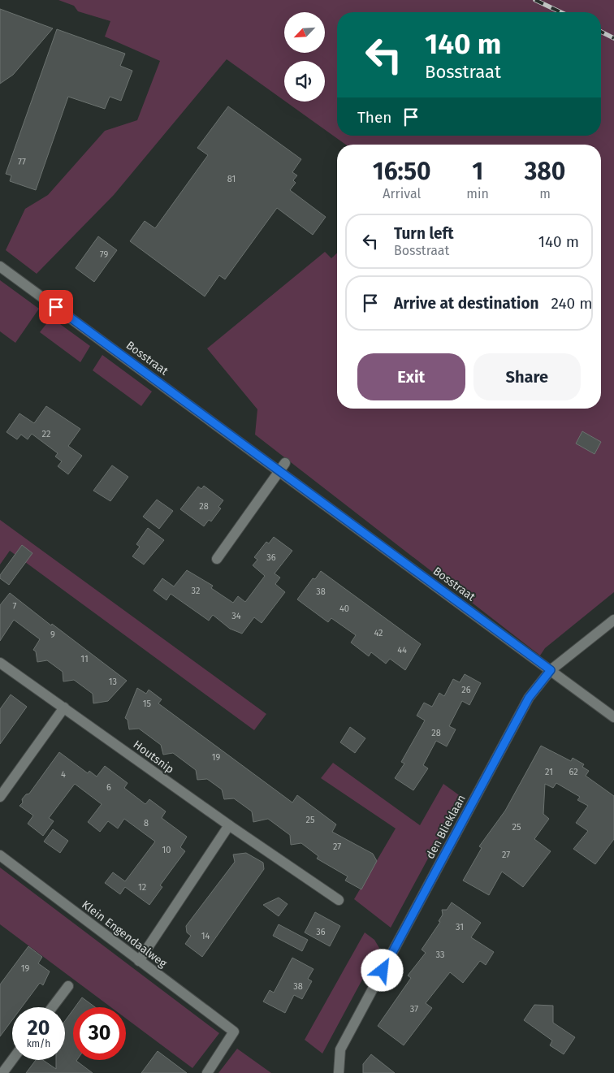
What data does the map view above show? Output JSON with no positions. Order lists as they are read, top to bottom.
{
  "streets": {
    "street": [
      "Bosstraat",
      "Houtsnip",
      "den Blieklaan",
      "Klein Engendaalweg"
    ]
  },
  "crossings": [
    ["Bosstraat", "den Blieklaan"]
  ],
  "house_numbers": [
    "77",
    "81",
    "79",
    "22",
    "28",
    "36",
    "32",
    "38",
    "7",
    "40",
    "34",
    "42",
    "9",
    "44",
    "11",
    "13",
    "26",
    "15",
    "28",
    "19",
    "21",
    "62",
    "4",
    "6",
    "25",
    "8",
    "25",
    "27",
    "10",
    "27",
    "12",
    "31",
    "36",
    "14",
    "33",
    "19",
    "38",
    "37"
  ],
  "north": "bottom left",
  "page": {
    "turn": ["140 m", "Bosstraat"],
    "then": "Then",
    "eta": [
      "16:50",
      "Arrival",
      "1",
      "min",
      "380",
      "m"
    ],
    "list": [
      {
        "name": "Turn left",
        "note": "Bosstraat",
        "value": "140 m"
      },
      {
        "name": "Arrive at destination",
        "value": "240 m"
      }
    ],
    "buttons": ["Exit", "Share"],
    "speed": "20 km/h",
    "limit": "30"
  }
}
